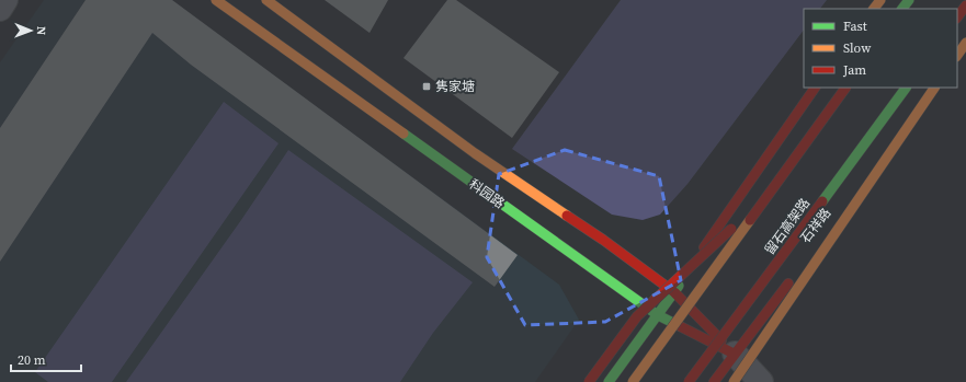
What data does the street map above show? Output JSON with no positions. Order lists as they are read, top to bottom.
{
  "streets": {
    "main road": ["科园路", "石祥路", "留石高架路"]
  },
  "crossings": [
    ["科园路", "石祥路"]
  ],
  "places": {
    "transit": ["隽家塘"]
  },
  "legend": ["Fast", "Slow", "Jam"],
  "scale_bar": "20 m",
  "north": "right"
}
